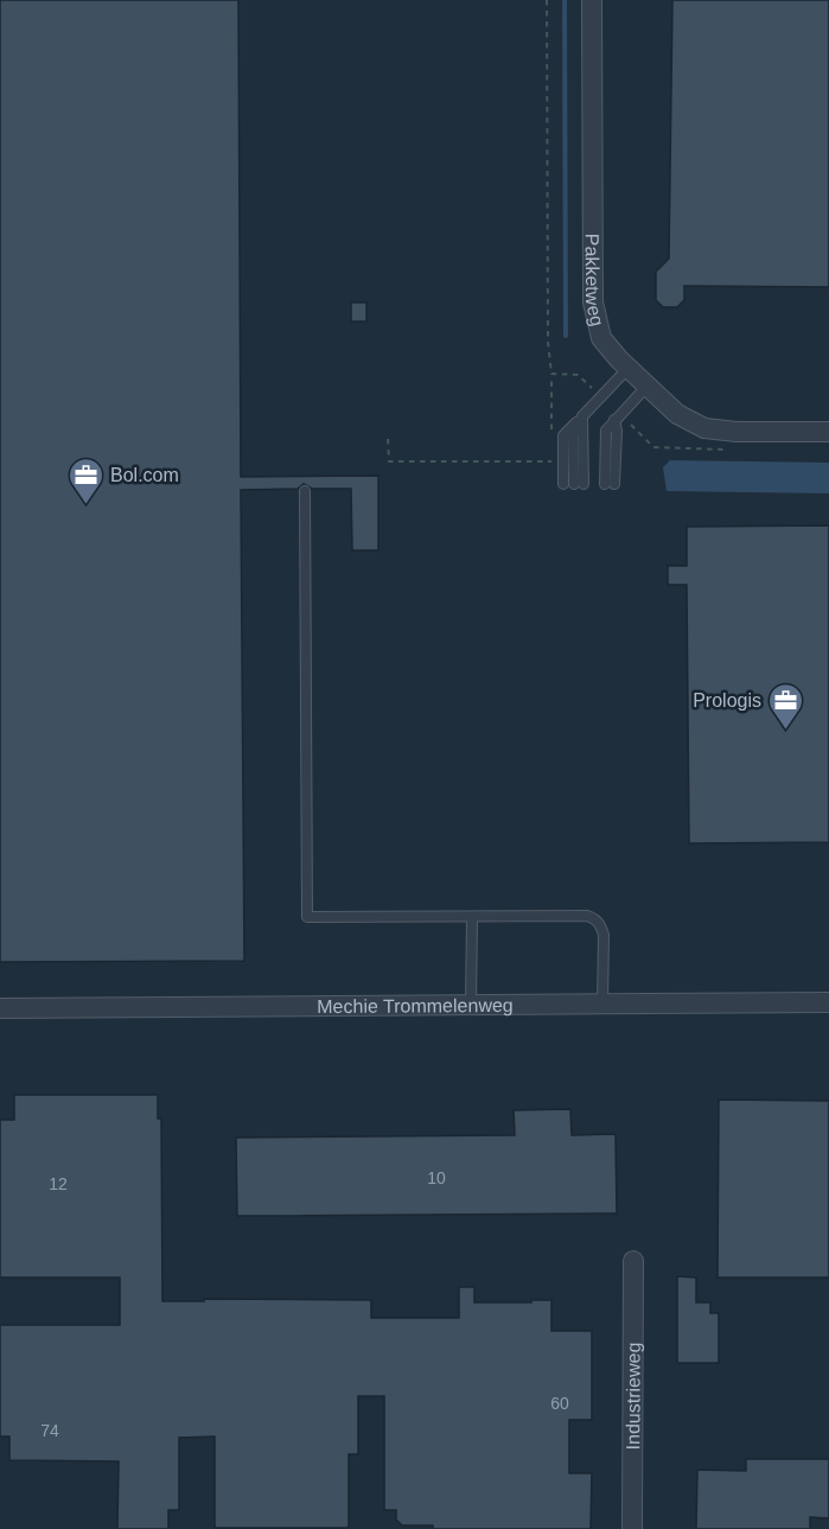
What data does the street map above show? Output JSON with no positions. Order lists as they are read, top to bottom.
{
  "streets": {
    "street": ["Pakketweg", "Mechie Trommelenweg", "Industrieweg"]
  },
  "places": {
    "office": ["Bol.com", "Prologis"]
  },
  "house_numbers": [
    "10",
    "12",
    "60",
    "74"
  ]
}
